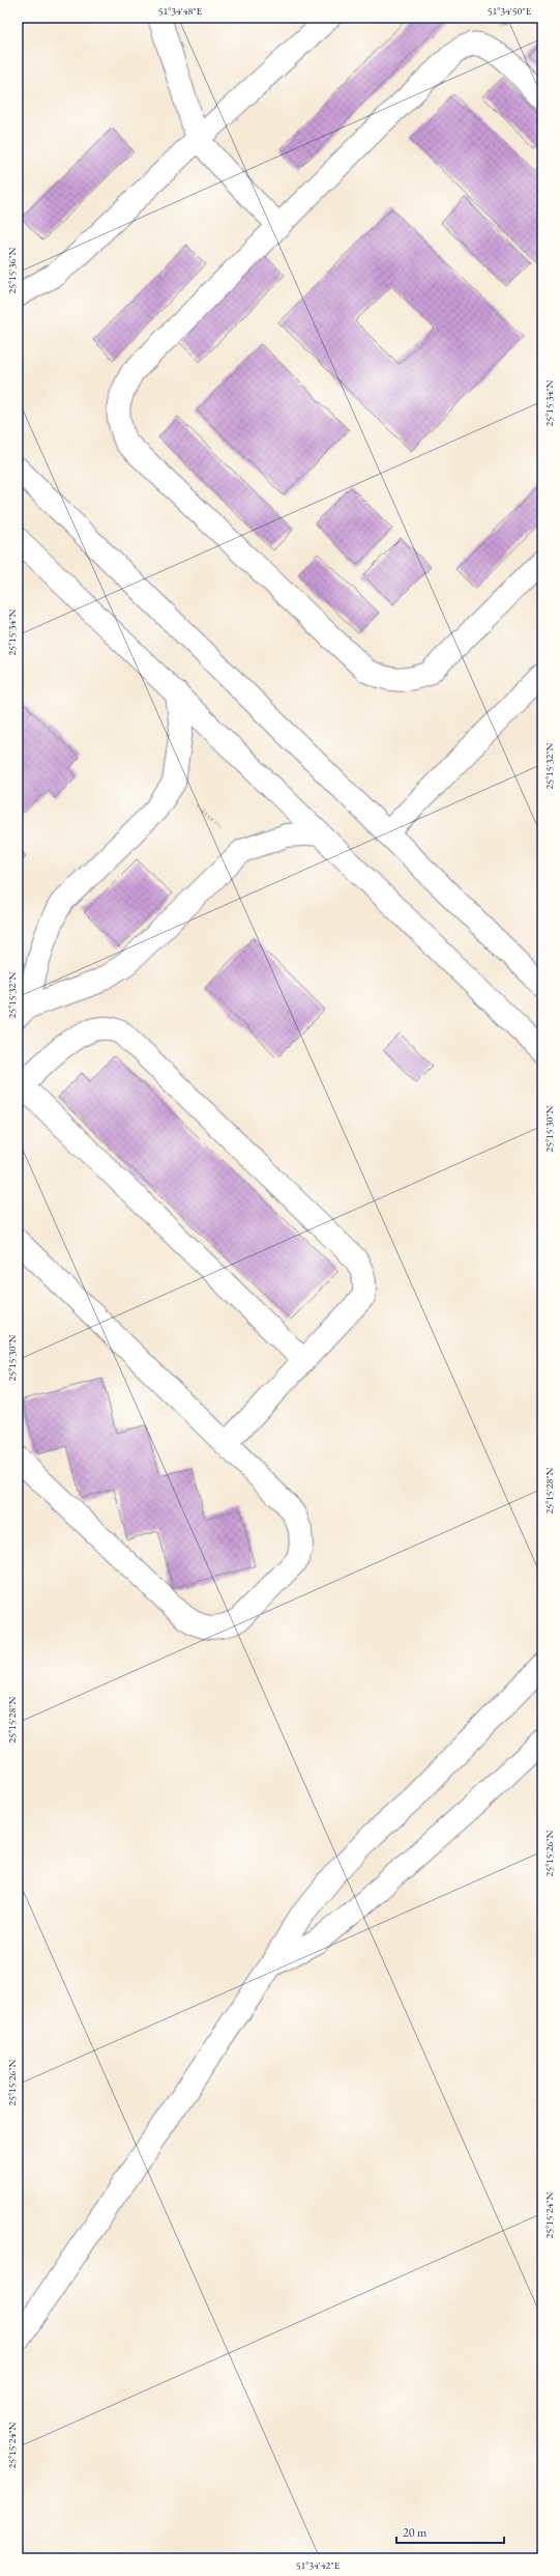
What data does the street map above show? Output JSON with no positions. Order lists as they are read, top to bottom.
{
  "scale_bar": "20 m",
  "coordinates": [
    "51°34'48\"E",
    "51°34'50\"E",
    "25°15'36\"N",
    "25°15'34\"N",
    "25°15'32\"N",
    "25°15'30\"N",
    "25°15'28\"N",
    "25°15'26\"N",
    "25°15'24\"N",
    "51°34'42\"E"
  ]
}
